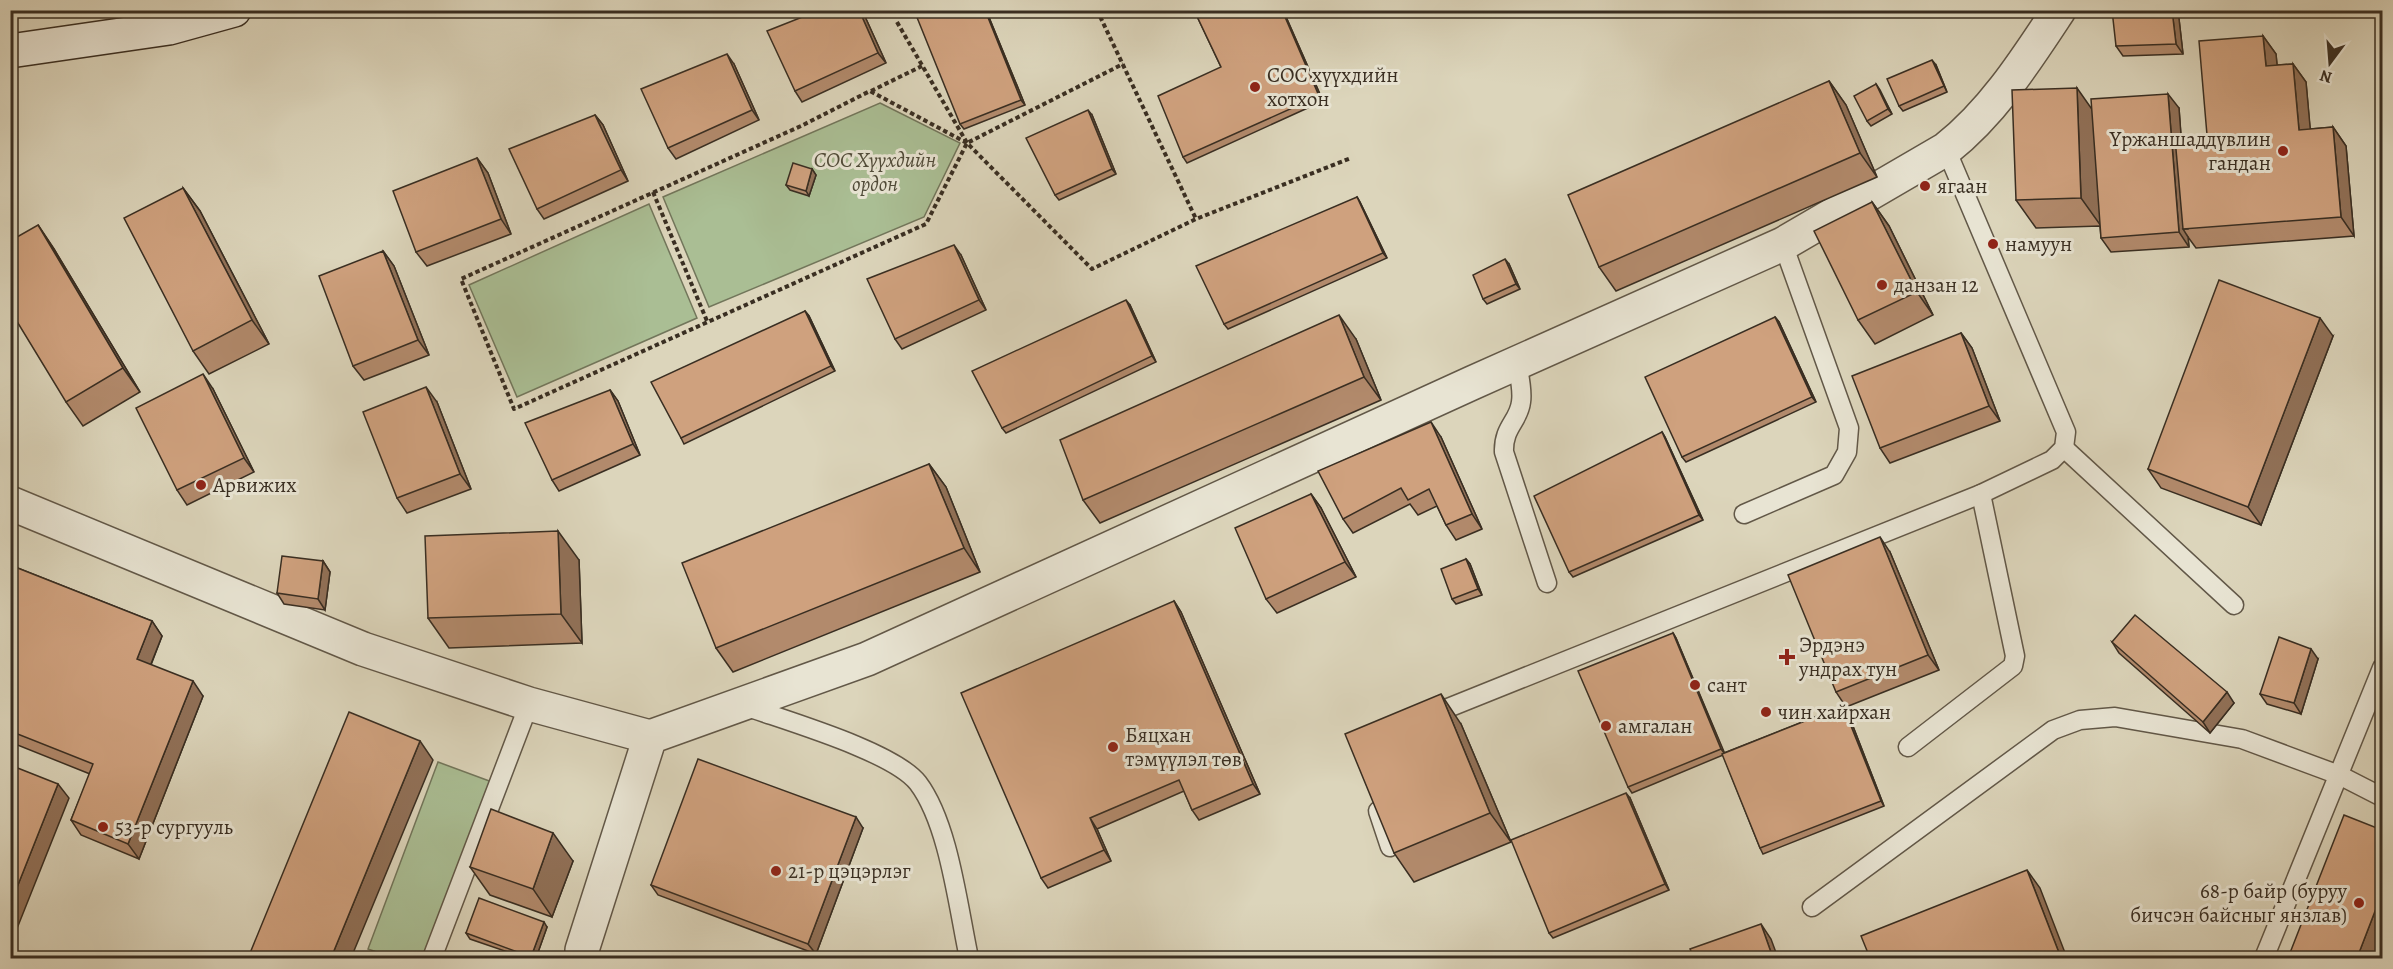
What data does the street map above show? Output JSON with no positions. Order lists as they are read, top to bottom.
{
  "parks": ["СОС Хүүхдийн ордон"],
  "places": {
    "other": [
      "СОС хүүхдийн хотхон",
      "Yржаншаддүвлин гандан",
      "ягаан",
      "намуун",
      "данзан 12",
      "Арвижих",
      "сант",
      "чин хайрхан",
      "амгалан",
      "Бяцхан тэмүүлэл төв",
      "53-р сургууль",
      "21-р цэцэрлэг",
      "68-р байр (буруу бичсэн байсныг янзлав)"
    ],
    "health": ["Эрдэнэ ундрах тун"]
  },
  "north": "bottom"
}
